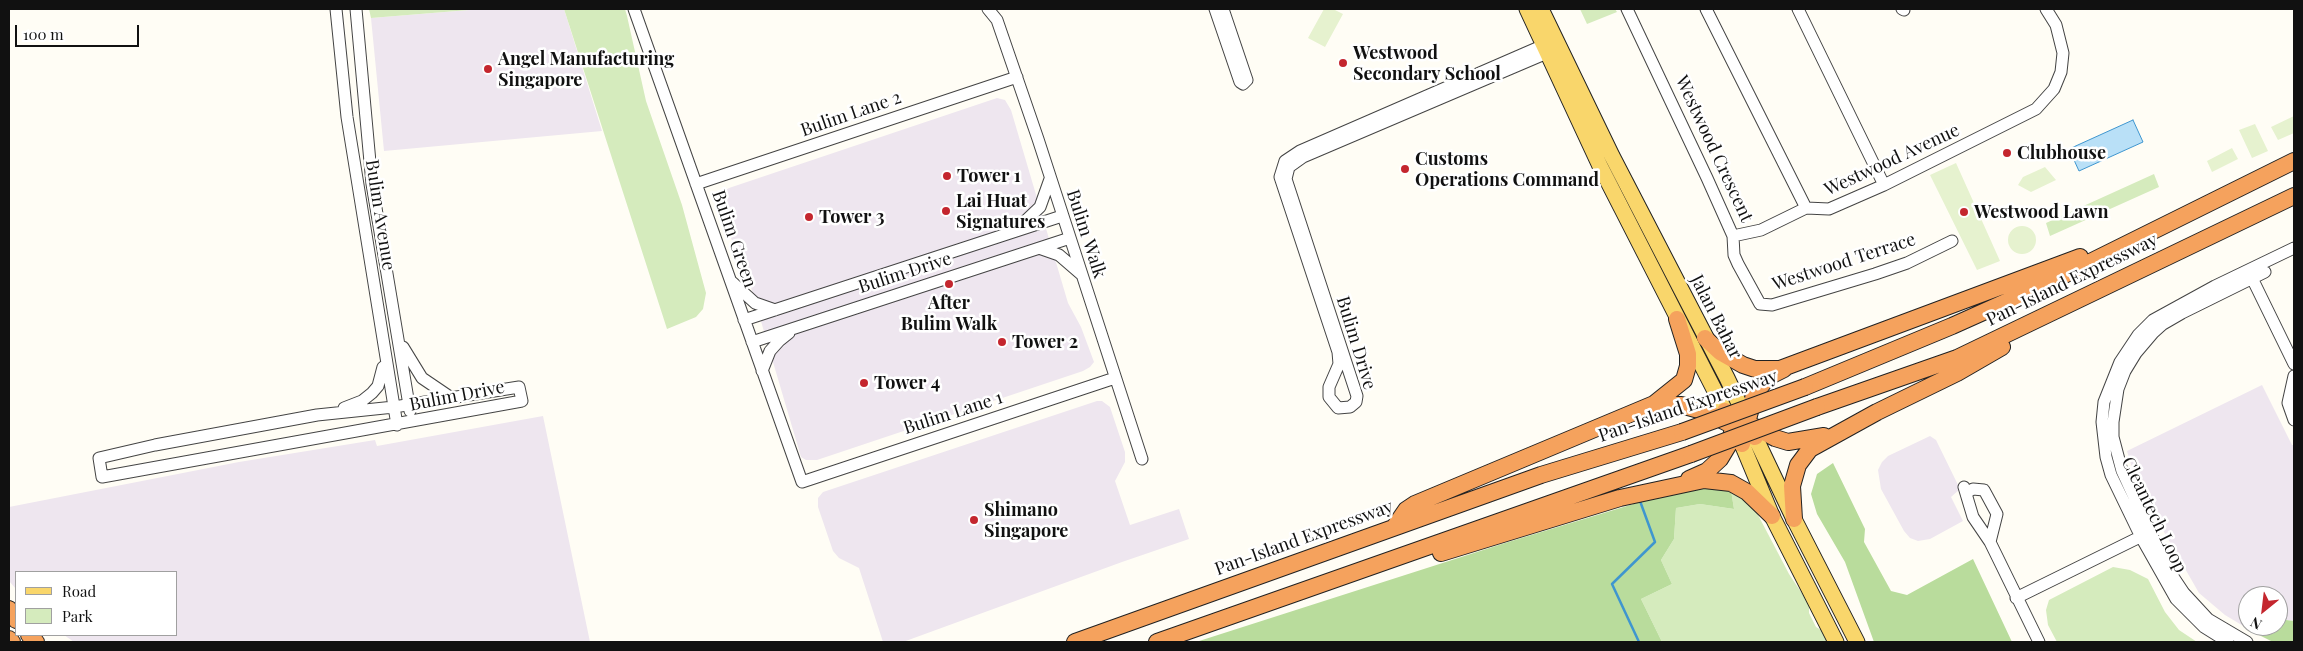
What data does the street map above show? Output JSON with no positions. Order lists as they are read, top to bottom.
{
  "streets": {
    "highway": ["Pan-Island Expressway"],
    "main road": ["Jalan Bahar"],
    "street": [
      "Bulim Lane 2",
      "Westwood Crescent",
      "Westwood Avenue",
      "Bulim Avenue",
      "Bulim Walk",
      "Bulim Green",
      "Westwood Terrace",
      "Bulim Drive",
      "Bulim Lane 1",
      "Cleantech Loop"
    ]
  },
  "crossings": [
    ["Bulim Lane 2", "Bulim Walk"],
    ["Bulim Lane 2", "Bulim Green"],
    ["Westwood Crescent", "Westwood Avenue"],
    ["Westwood Crescent", "Westwood Terrace"],
    ["Bulim Avenue", "Bulim Drive"],
    ["Bulim Walk", "Bulim Drive"],
    ["Bulim Walk", "Bulim Lane 1"],
    ["Bulim Green", "Bulim Drive"],
    ["Bulim Green", "Bulim Lane 1"],
    ["Bulim Drive", "Jalan Bahar"]
  ],
  "places": [
    "Westwood Secondary School",
    "Angel Manufacturing Singapore",
    "Clubhouse",
    "Customs Operations Command",
    "Tower 1",
    "Lai Huat Signatures",
    "Westwood Lawn",
    "Tower 3",
    "After Bulim Walk",
    "Tower 2",
    "Tower 4",
    "Shimano Singapore"
  ],
  "legend": ["Road", "Park"],
  "scale_bar": "100 m",
  "north": "bottom left"
}
